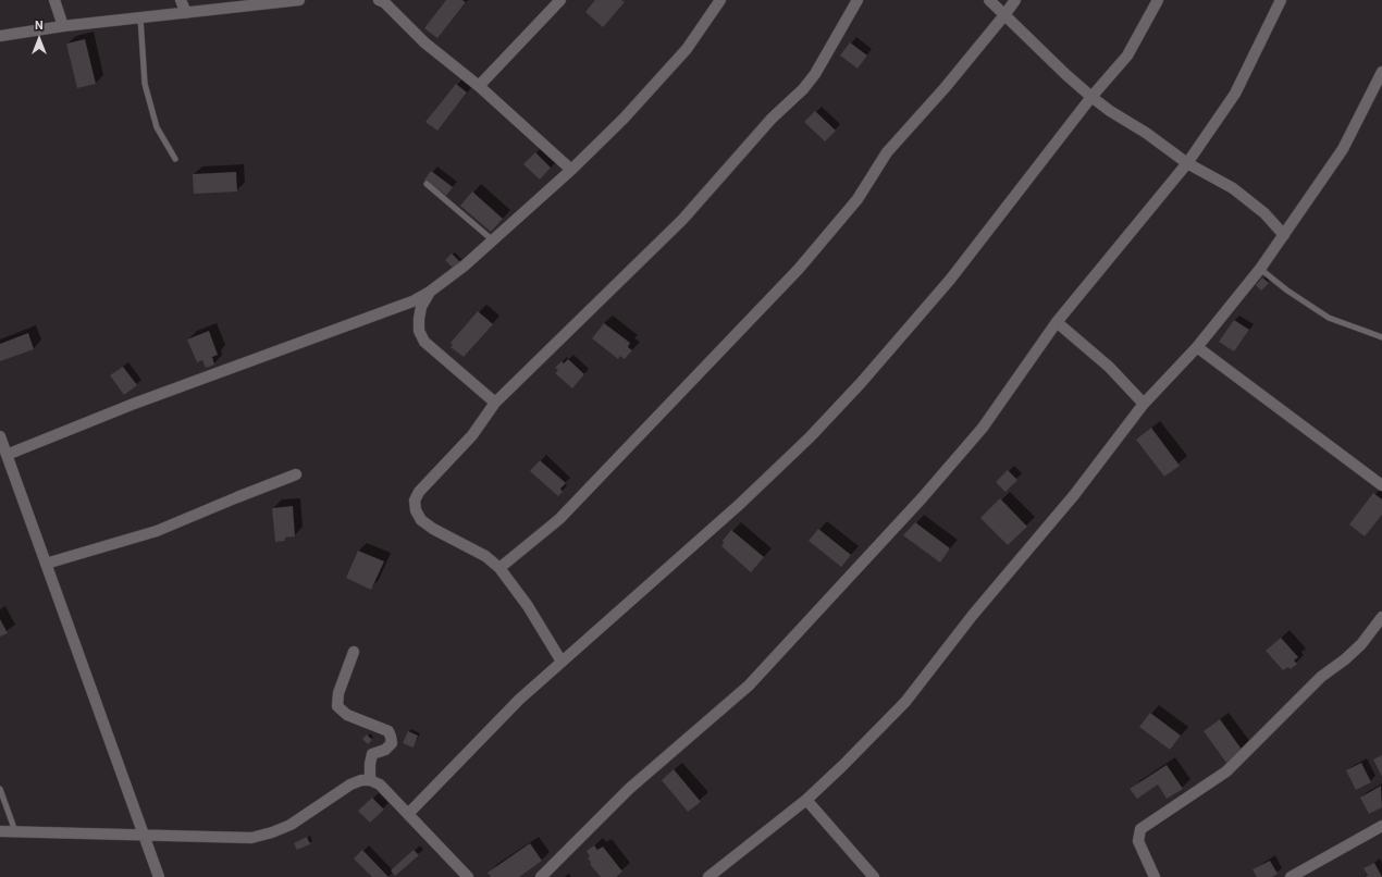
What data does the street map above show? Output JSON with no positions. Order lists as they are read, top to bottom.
{
  "north": "top"
}
